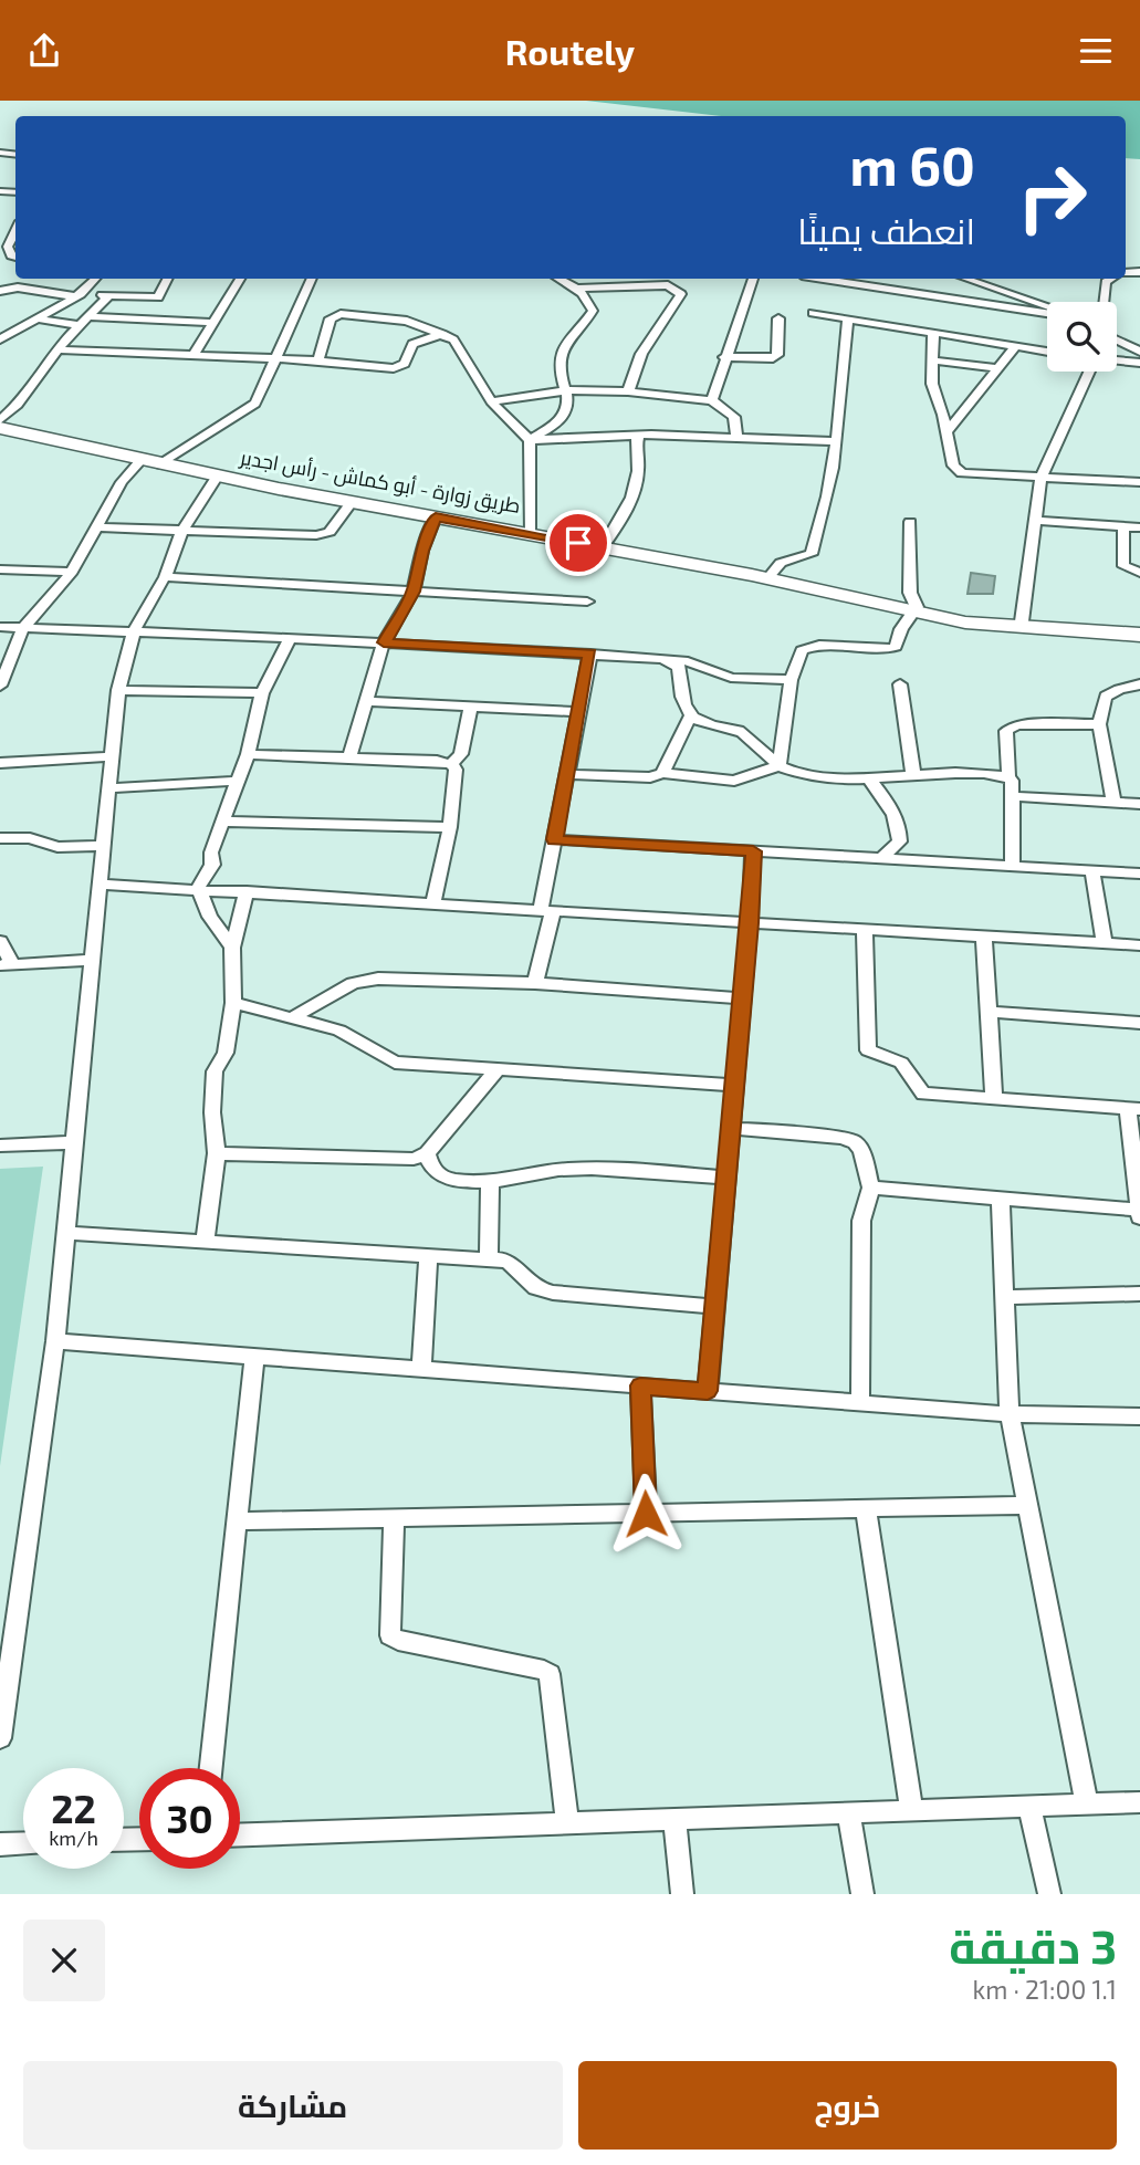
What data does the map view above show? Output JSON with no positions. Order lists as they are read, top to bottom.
{
  "streets": {
    "main road": ["طريق زوارة - أبو كماش - رأس اجدير"]
  },
  "page": {
    "header": "Routely",
    "turn": ["60 m", "انعطف يمينًا"],
    "speed": "22 km/h",
    "limit": "30",
    "heading": ["3 دقيقة", "1.1 km · 21:00"],
    "buttons": ["خروج", "مشاركة"]
  }
}
